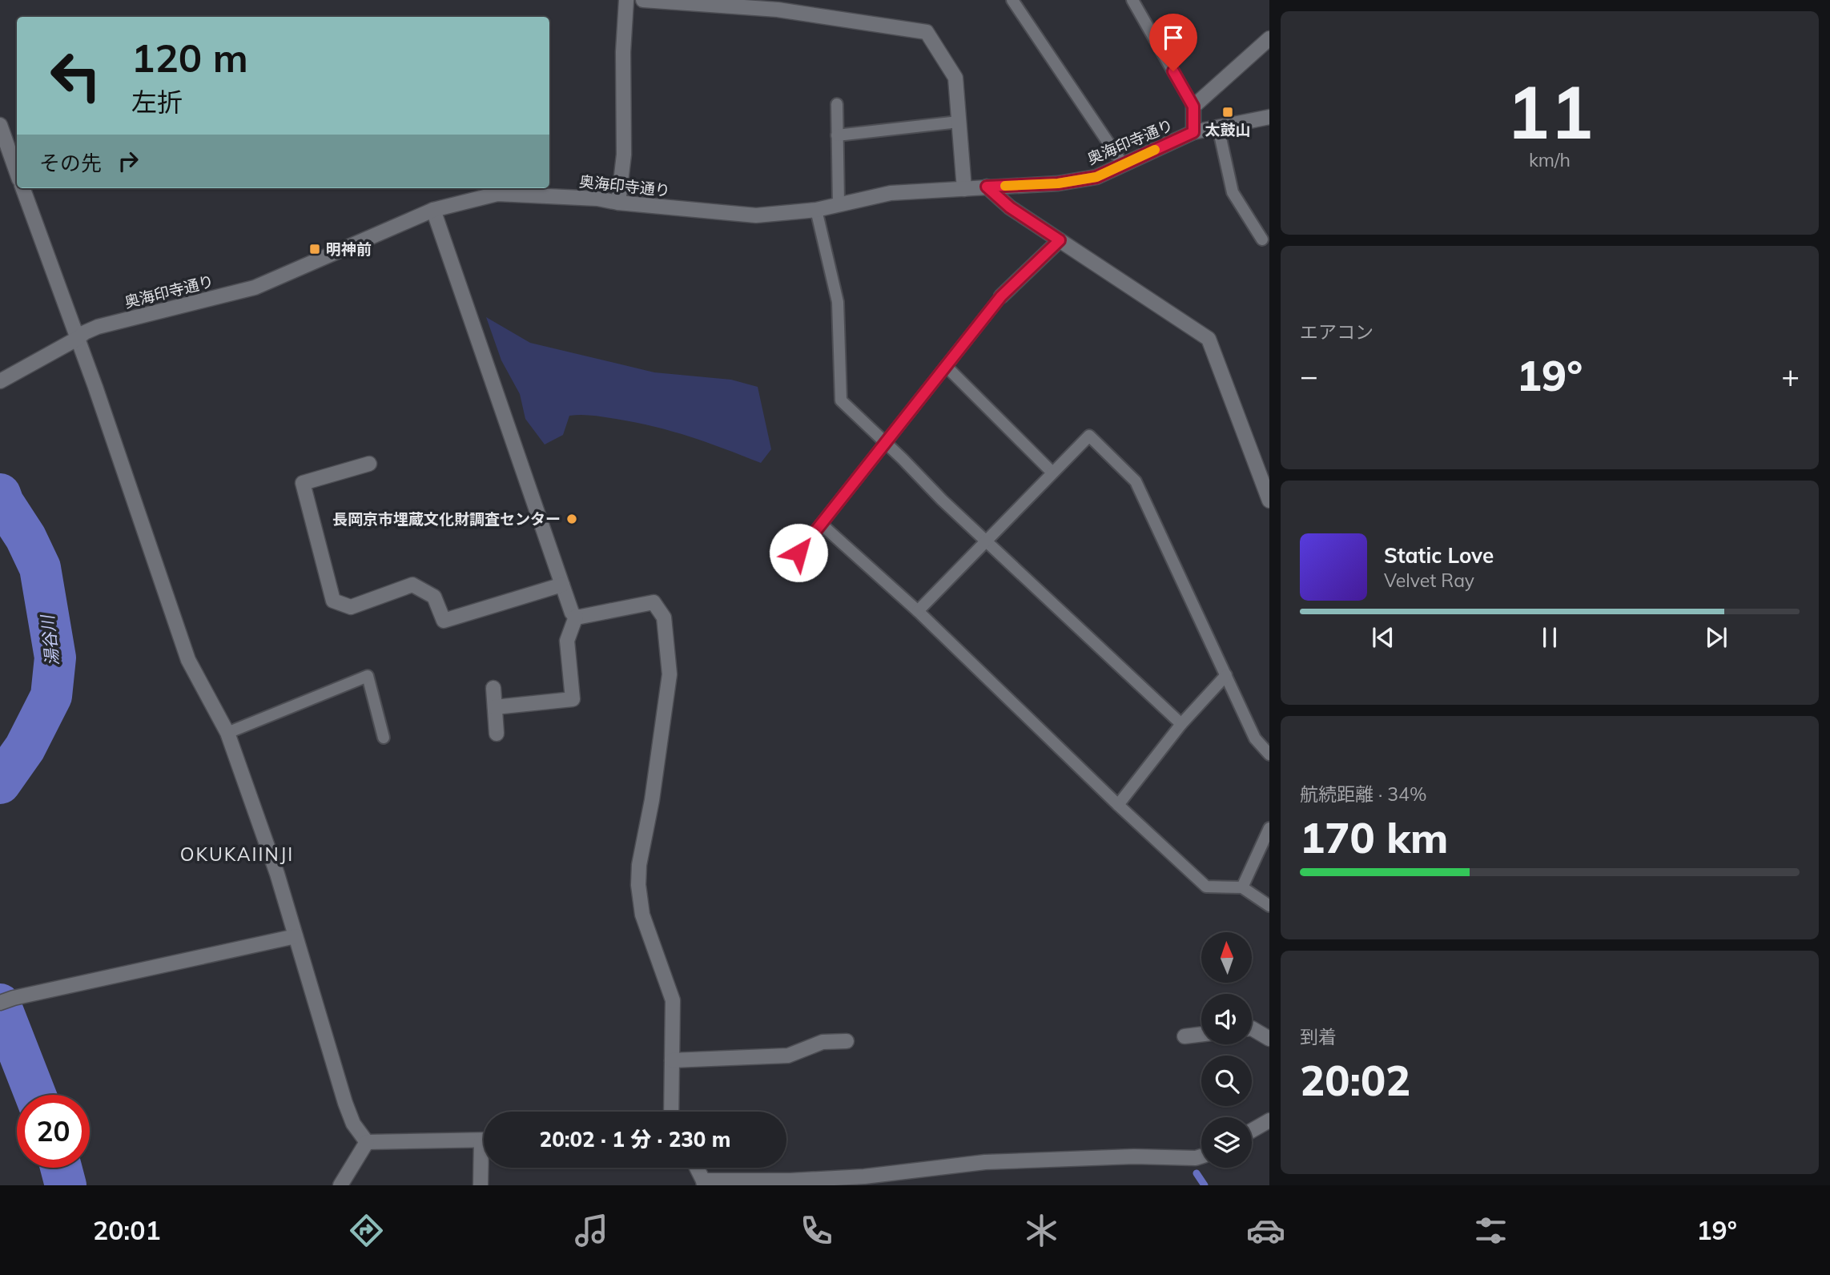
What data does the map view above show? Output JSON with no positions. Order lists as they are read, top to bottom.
{
  "streets": {
    "street": ["奥海印寺通り"]
  },
  "districts": ["OKUKAIINJI"],
  "water": ["湯谷川"],
  "places": {
    "transit": ["太鼓山", "明神前"],
    "other": ["長岡京市埋蔵文化財調査センター"]
  },
  "north": "top",
  "page": {
    "tile": [
      ["11", "km/h"],
      "エアコン",
      ["航続距離 · 34%", "170 km"],
      ["到着", "20:02"]
    ],
    "turn": ["120 m", "左折"],
    "then": "その先",
    "heat": ["−", "19°", "+"],
    "song": ["Static Love", "Velvet Ray"],
    "limit": "20",
    "trip": "20:02 · 1 分 · 230 m",
    "tabs": ["20:01", "19°"]
  }
}
